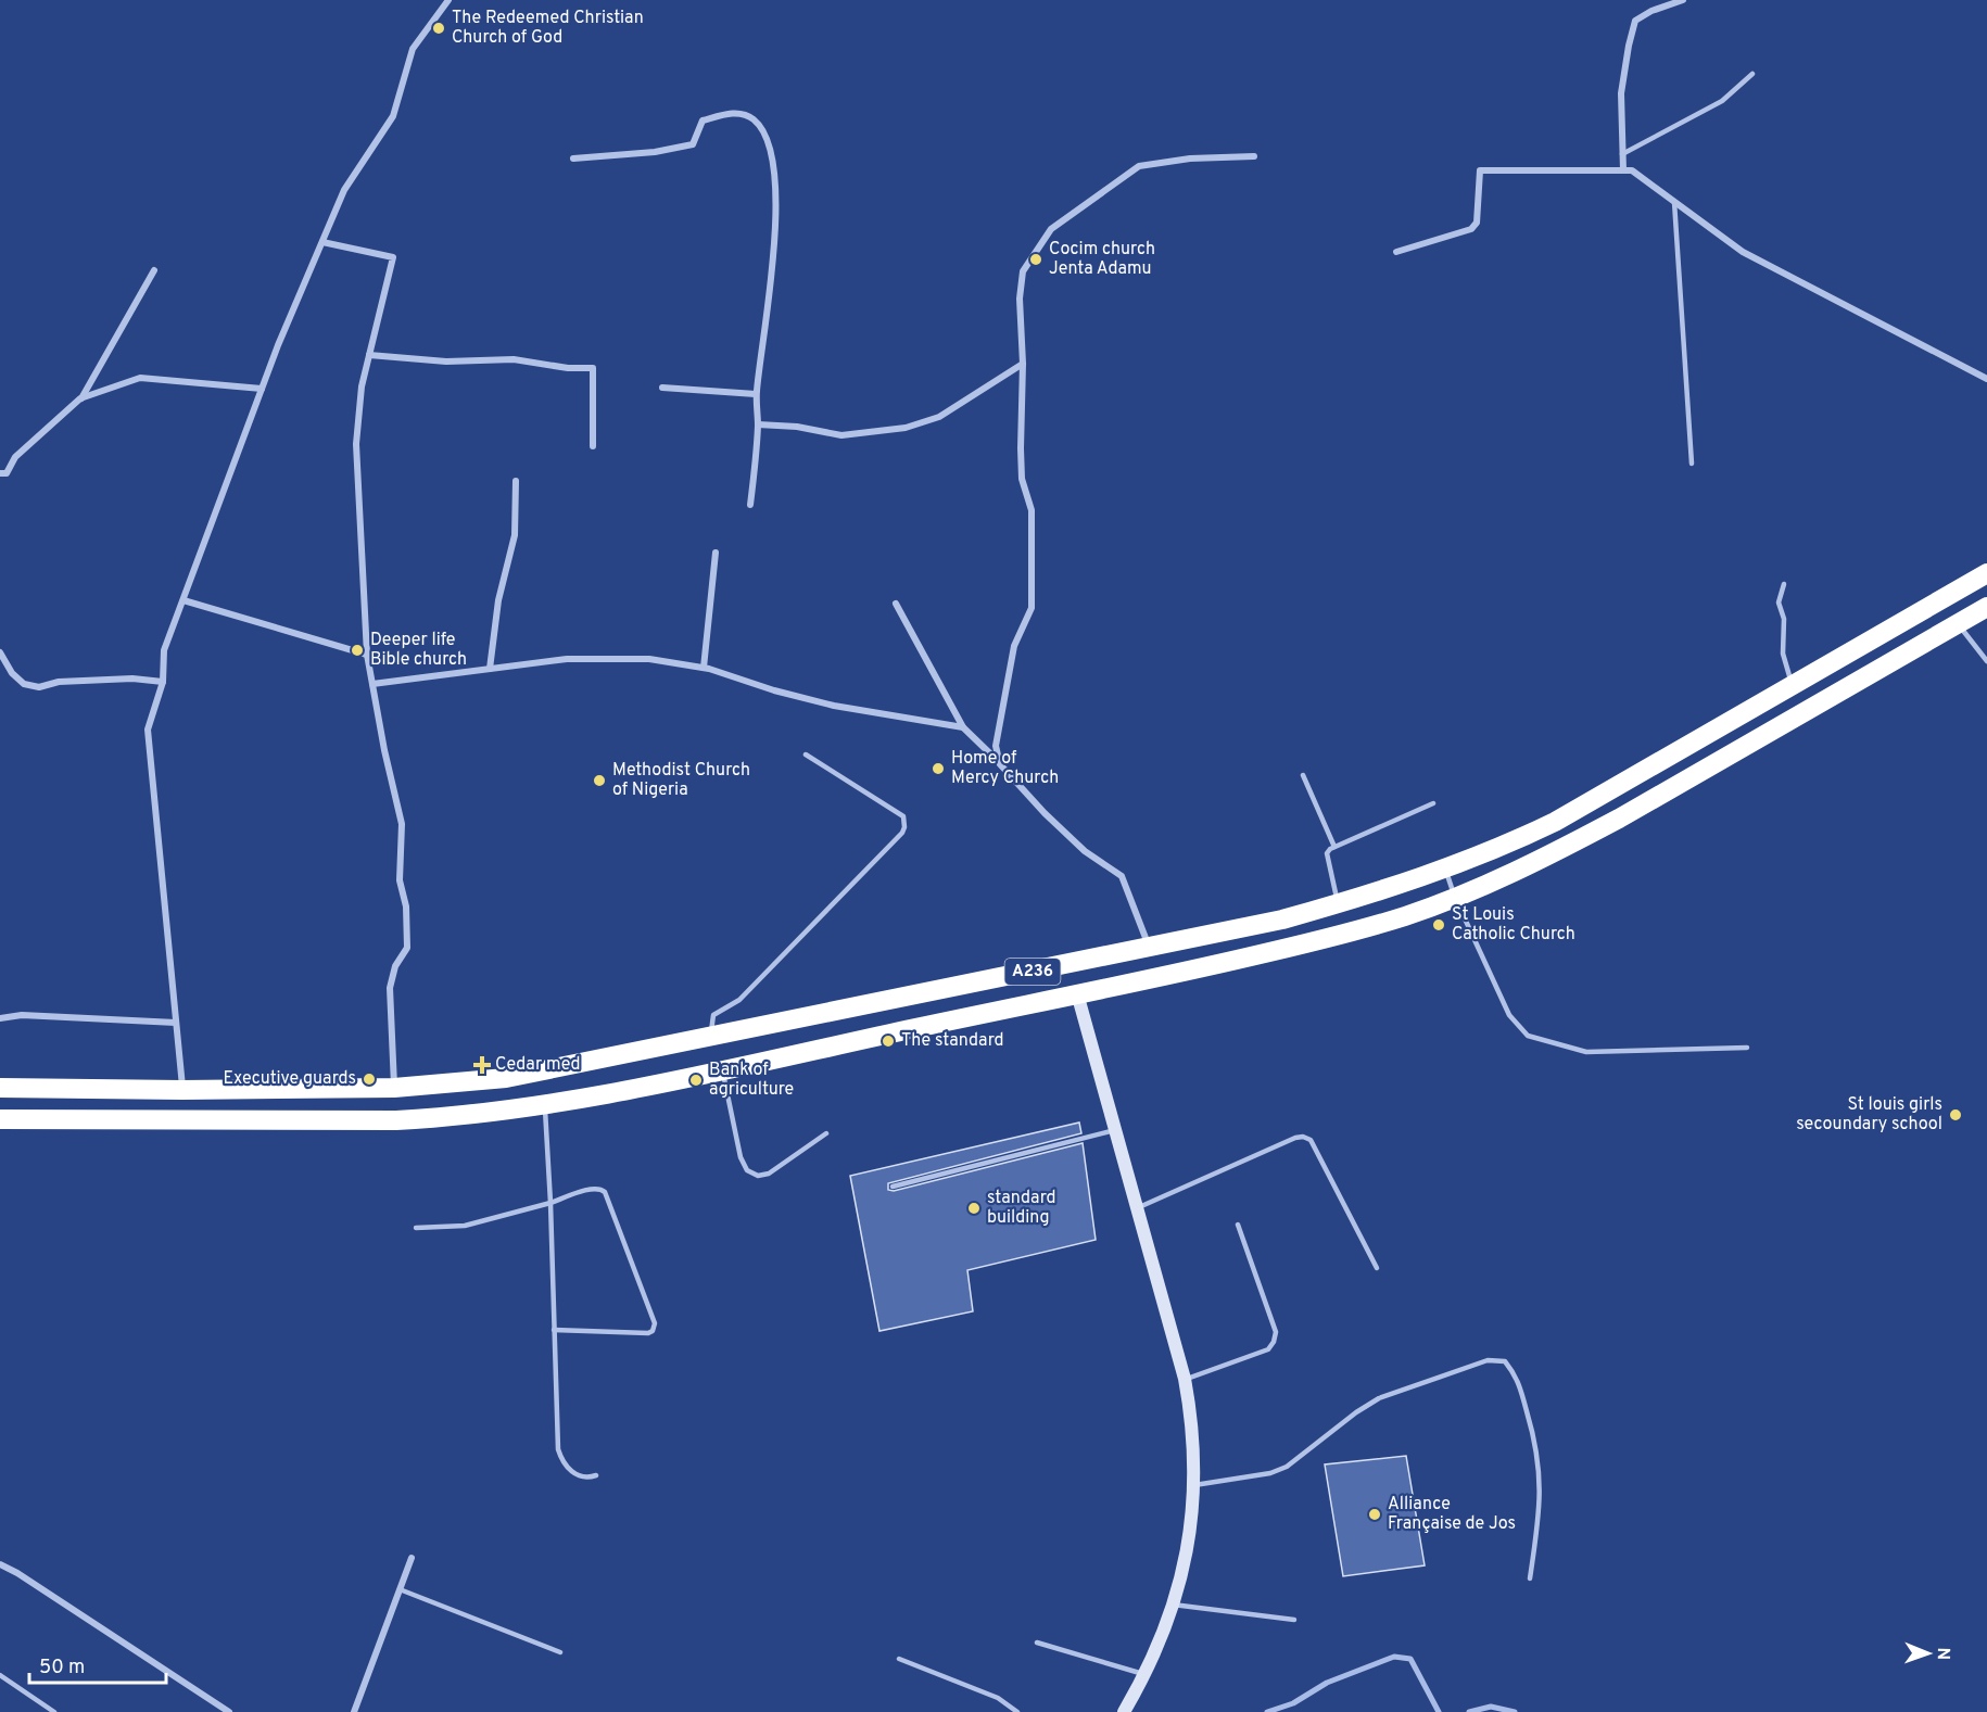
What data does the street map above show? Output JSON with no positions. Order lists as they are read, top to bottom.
{
  "streets": {
    "highway": ["A236"]
  },
  "places": {
    "other": [
      "The Redeemed Christian Church of God",
      "Cocim church Jenta Adamu",
      "Deeper life Bible church",
      "Home of Mercy Church",
      "Methodist Church of Nigeria",
      "St Louis Catholic Church",
      "The standard",
      "Executive guards",
      "Bank of agriculture",
      "St louis girls secoundary school",
      "standard building",
      "Alliance Française de Jos"
    ],
    "health": ["Cedar med"]
  },
  "scale_bar": "50 m",
  "north": "right"
}
